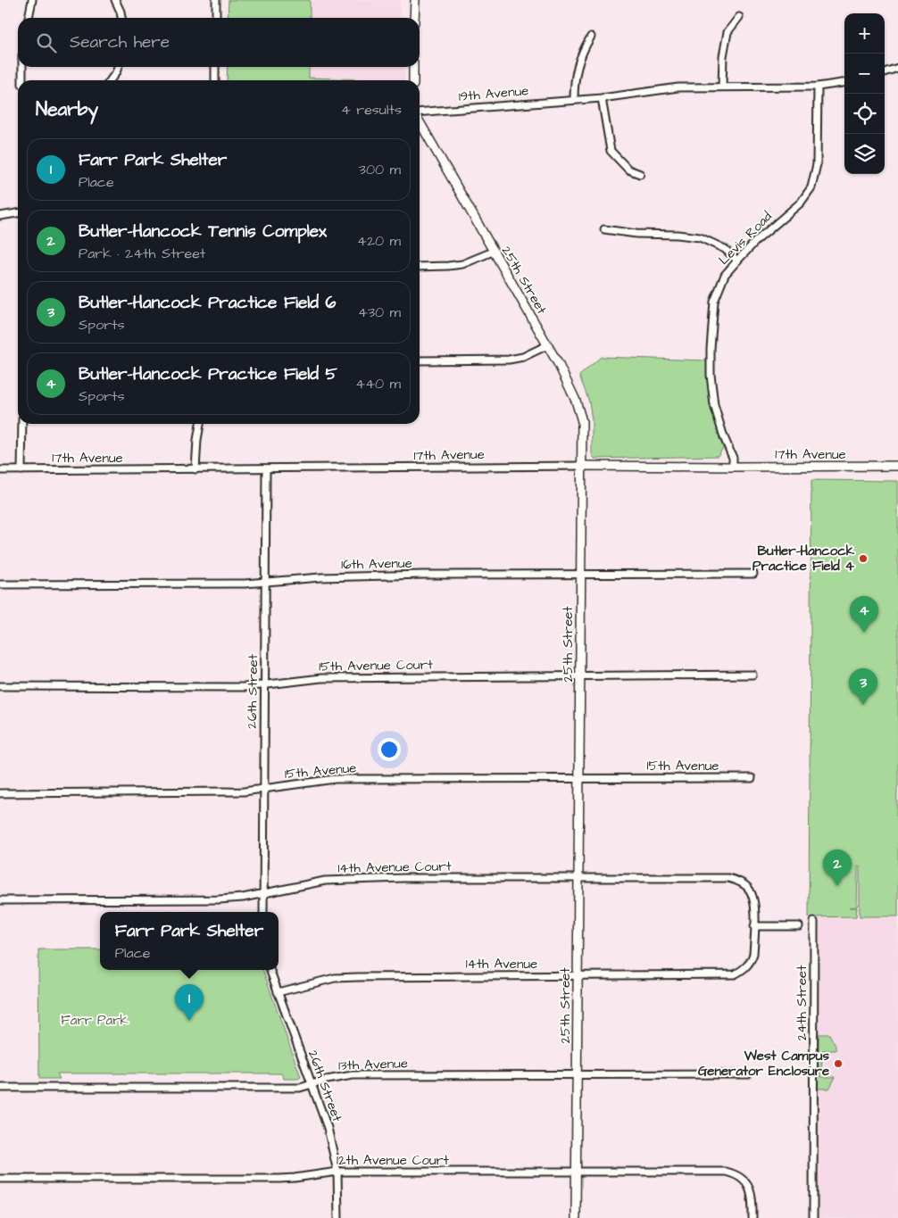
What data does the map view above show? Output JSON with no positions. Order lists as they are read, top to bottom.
{
  "streets": {
    "street": [
      "19th Avenue",
      "Levis Road",
      "25th Street",
      "17th Avenue",
      "16th Avenue",
      "15th Avenue Court",
      "26th Street",
      "15th Avenue",
      "14th Avenue Court",
      "14th Avenue",
      "24th Street",
      "13th Avenue",
      "12th Avenue Court"
    ]
  },
  "crossings": [
    ["19th Avenue", "Levis Road"],
    ["Levis Road", "17th Avenue"],
    ["25th Street", "17th Avenue"],
    ["25th Street", "16th Avenue"],
    ["25th Street", "15th Avenue Court"],
    ["25th Street", "15th Avenue"],
    ["25th Street", "14th Avenue Court"],
    ["25th Street", "14th Avenue"],
    ["25th Street", "13th Avenue"],
    ["25th Street", "12th Avenue Court"],
    ["17th Avenue", "26th Street"],
    ["16th Avenue", "26th Street"],
    ["15th Avenue Court", "26th Street"],
    ["26th Street", "15th Avenue"],
    ["26th Street", "14th Avenue Court"],
    ["26th Street", "14th Avenue"],
    ["26th Street", "13th Avenue"],
    ["26th Street", "12th Avenue Court"],
    ["14th Avenue Court", "14th Avenue"]
  ],
  "parks": ["Farr Park"],
  "places": ["Butler-Hancock Practice Field 4", "West Campus Generator Enclosure"],
  "page": {
    "map_buttons": ["+", "−"],
    "search": "Search here",
    "heading": ["Nearby", "4 results"],
    "list": [
      {
        "mark": "1",
        "name": "Farr Park Shelter",
        "note": "Place",
        "value": "300 m"
      },
      {
        "mark": "2",
        "name": "Butler-Hancock Tennis Complex",
        "note": "Park · 24th Street",
        "value": "420 m"
      },
      {
        "mark": "3",
        "name": "Butler-Hancock Practice Field 6",
        "note": "Sports",
        "value": "430 m"
      },
      {
        "mark": "4",
        "name": "Butler-Hancock Practice Field 5",
        "note": "Sports",
        "value": "440 m"
      }
    ],
    "pins": [
      "4",
      "3",
      "2",
      "1"
    ],
    "popup": ["Farr Park Shelter", "Place"]
  }
}
